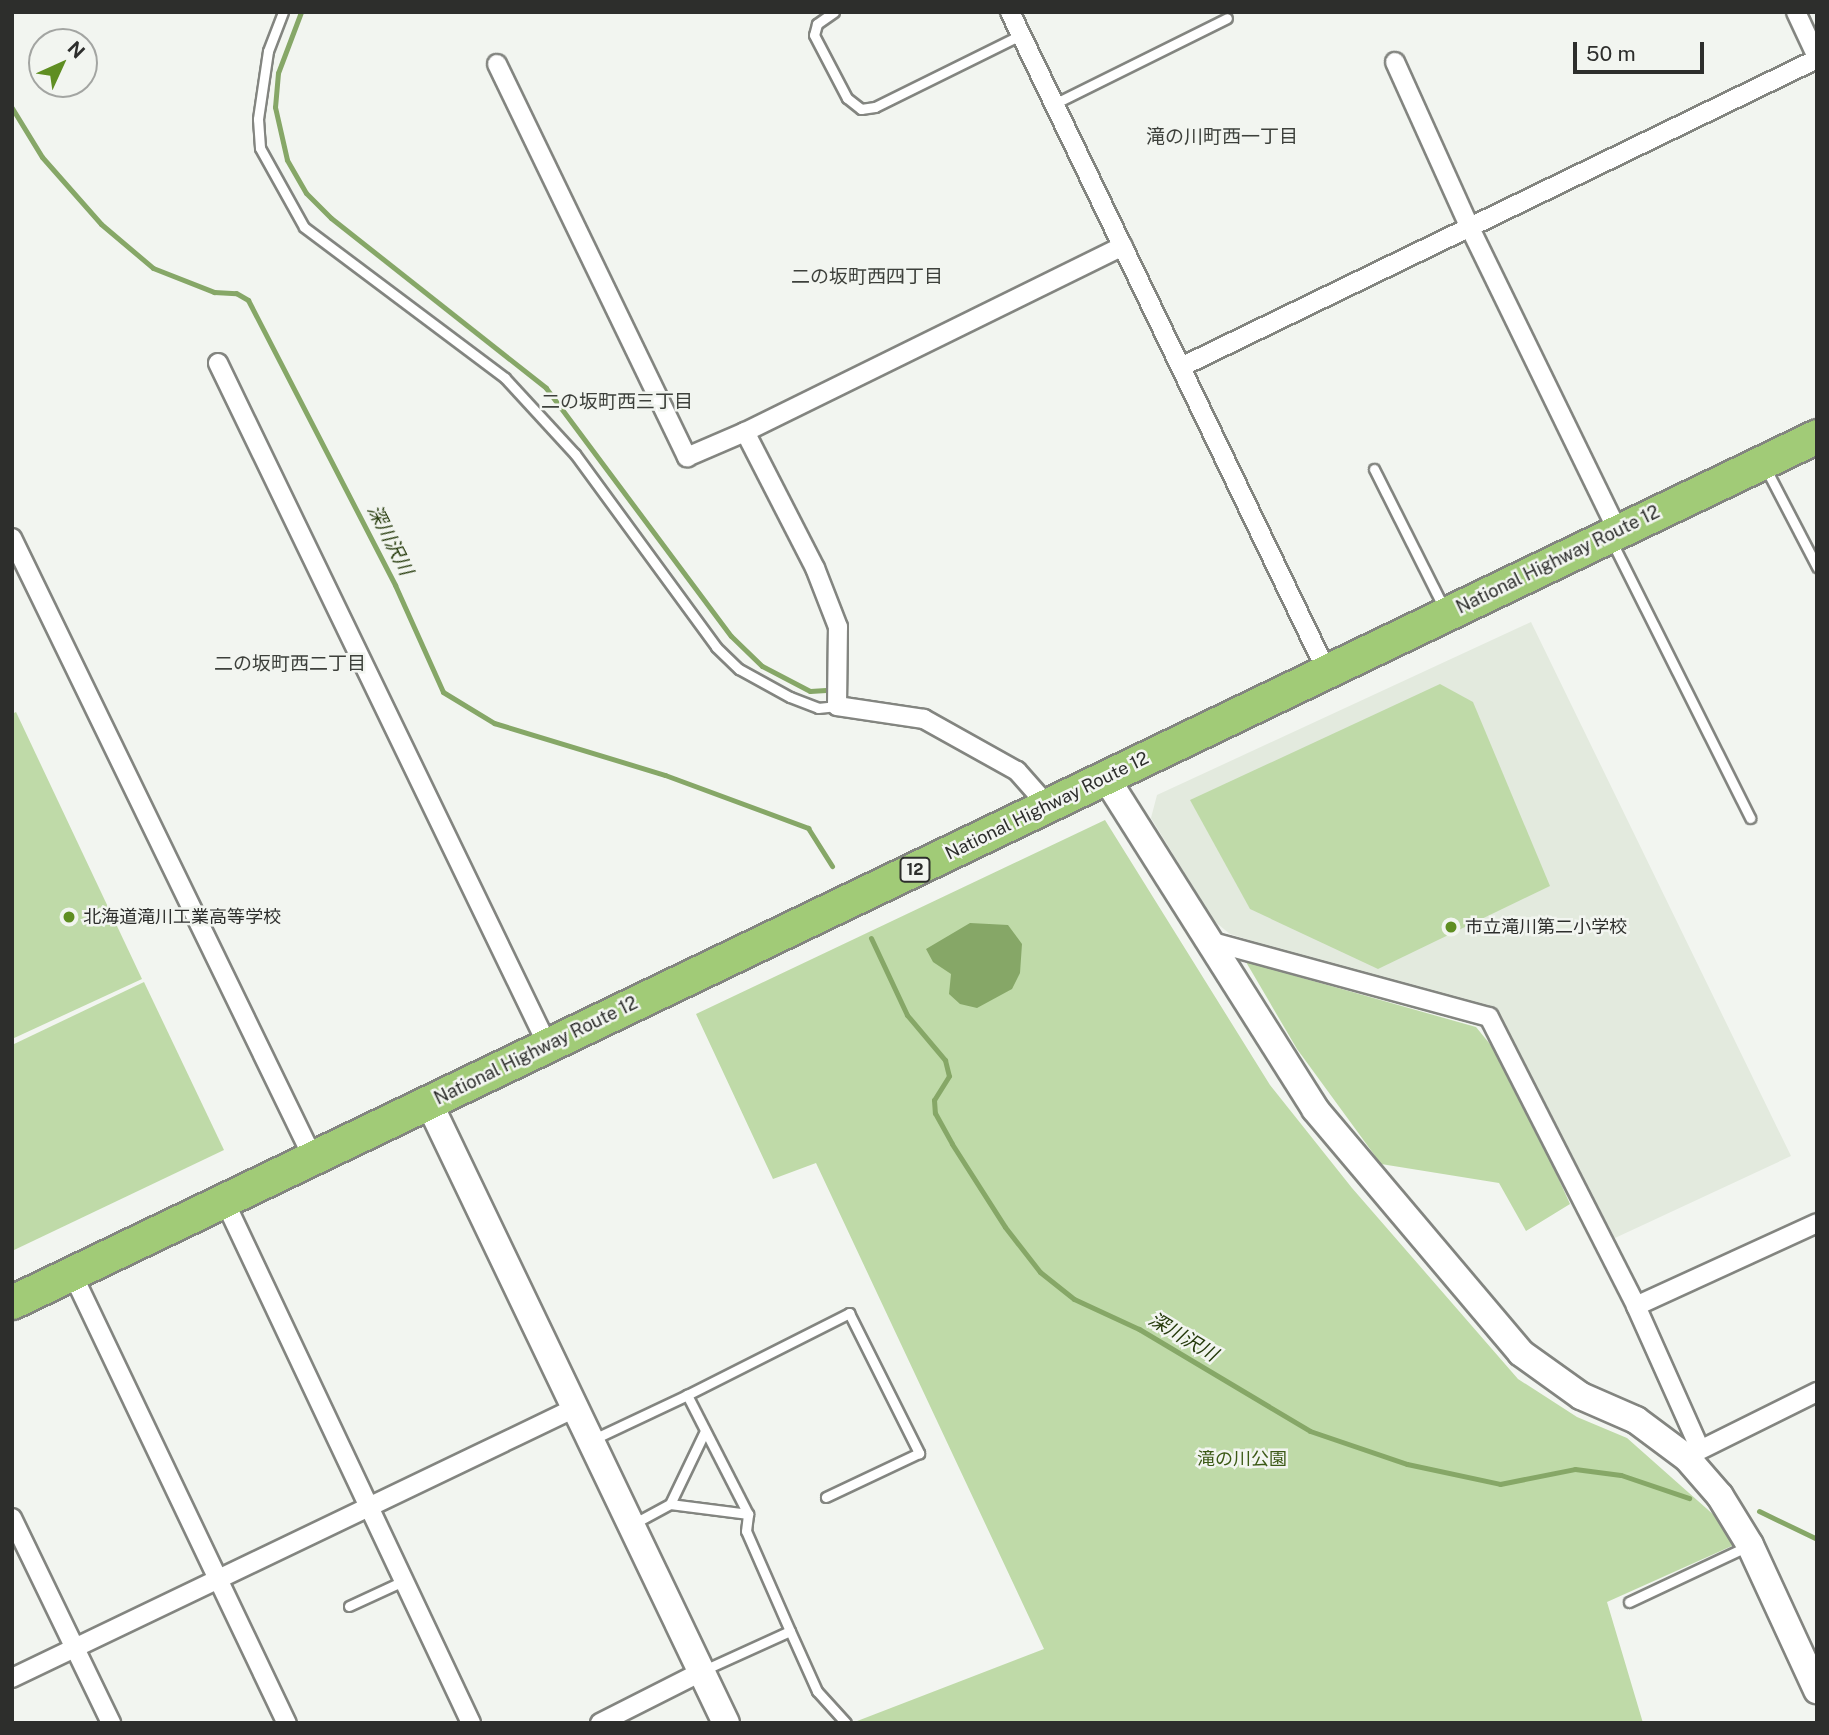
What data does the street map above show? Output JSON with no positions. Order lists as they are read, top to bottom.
{
  "streets": {
    "highway": ["National Highway Route 12", "12"]
  },
  "districts": [
    "滝の川町西一丁目",
    "二の坂町西四丁目",
    "二の坂町西三丁目",
    "二の坂町西二丁目"
  ],
  "water": ["深川沢川"],
  "parks": ["滝の川公園"],
  "places": ["北海道滝川工業高等学校", "市立滝川第二小学校"],
  "scale_bar": "50 m",
  "north": "top right"
}
